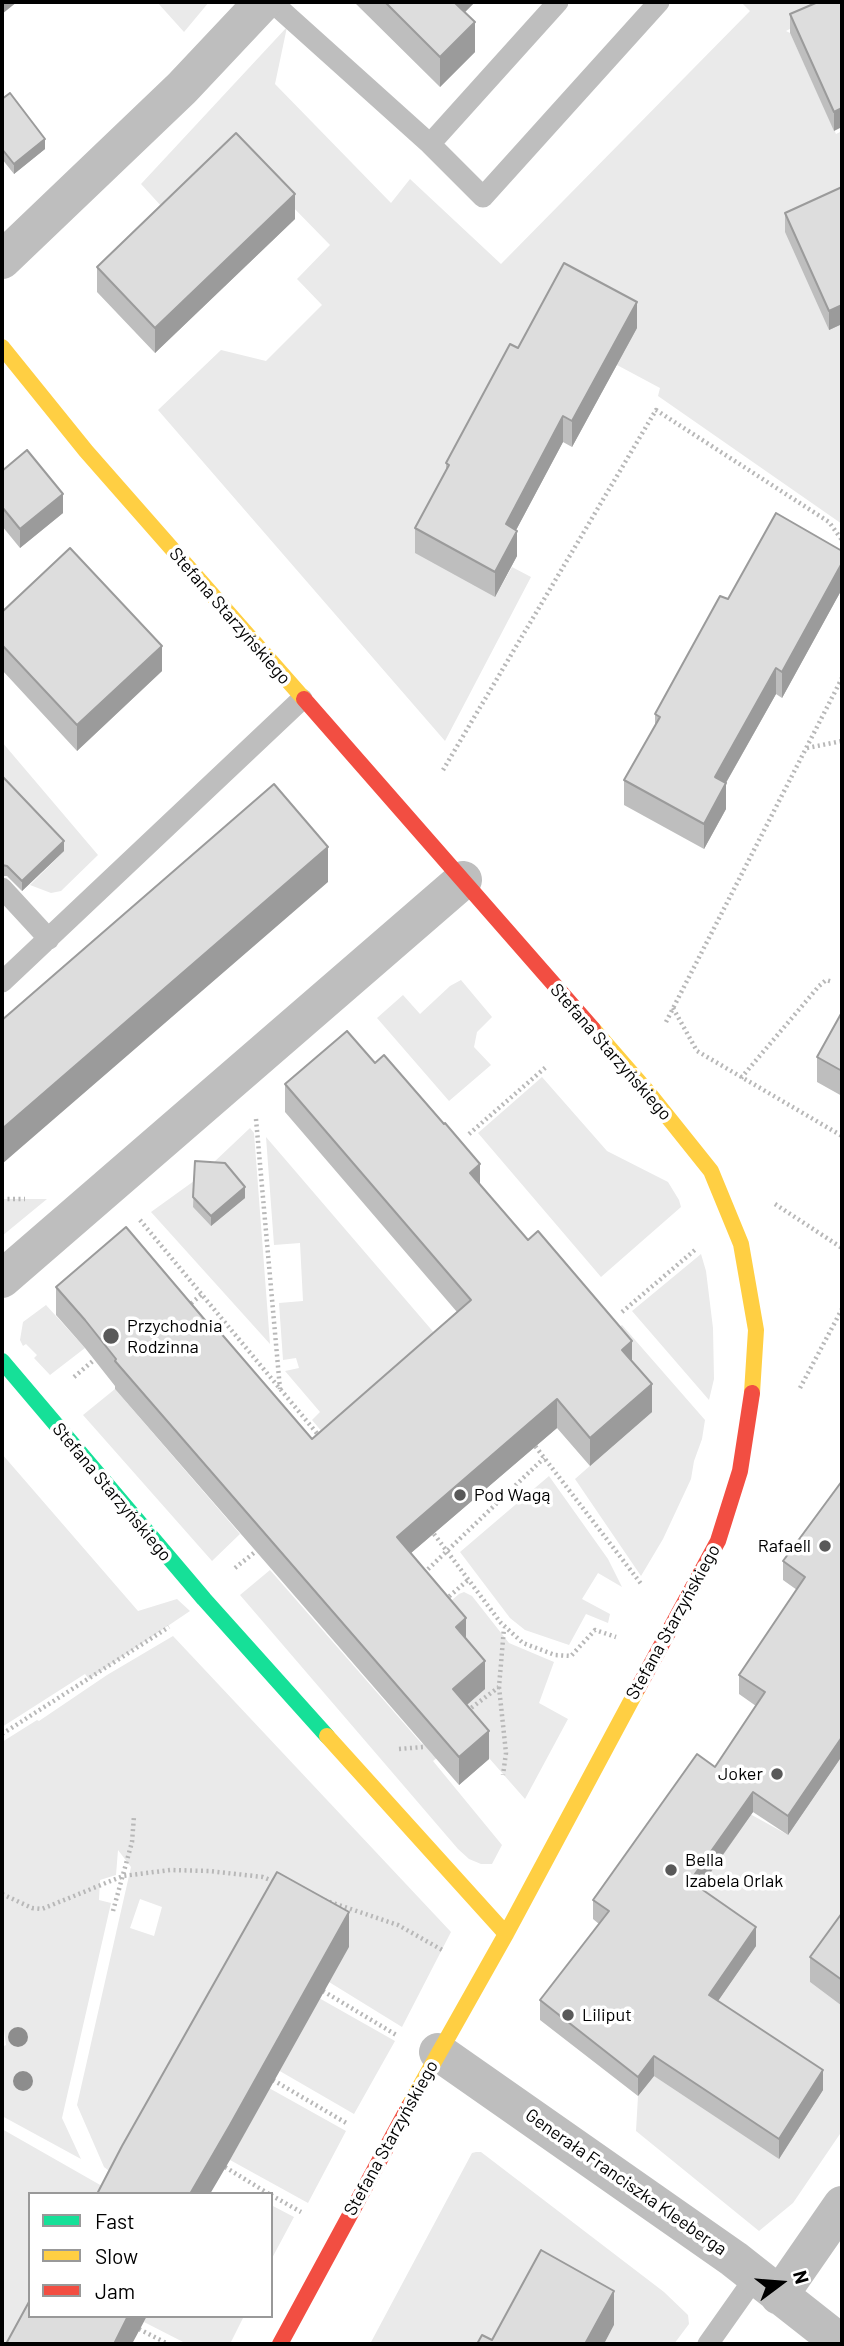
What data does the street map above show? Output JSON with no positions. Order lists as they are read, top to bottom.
{
  "streets": {
    "street": ["Stefana Starzyńskiego", "Generała Franciszka Kleeberga"]
  },
  "crossings": [
    ["Stefana Starzyńskiego", "Generała Franciszka Kleeberga"]
  ],
  "places": [
    "Przychodnia Rodzinna",
    "Pod Wagą",
    "Rafaell",
    "Joker",
    "Bella Izabela Orlak",
    "Liliput"
  ],
  "legend": ["Fast", "Slow", "Jam"],
  "north": "right"
}
